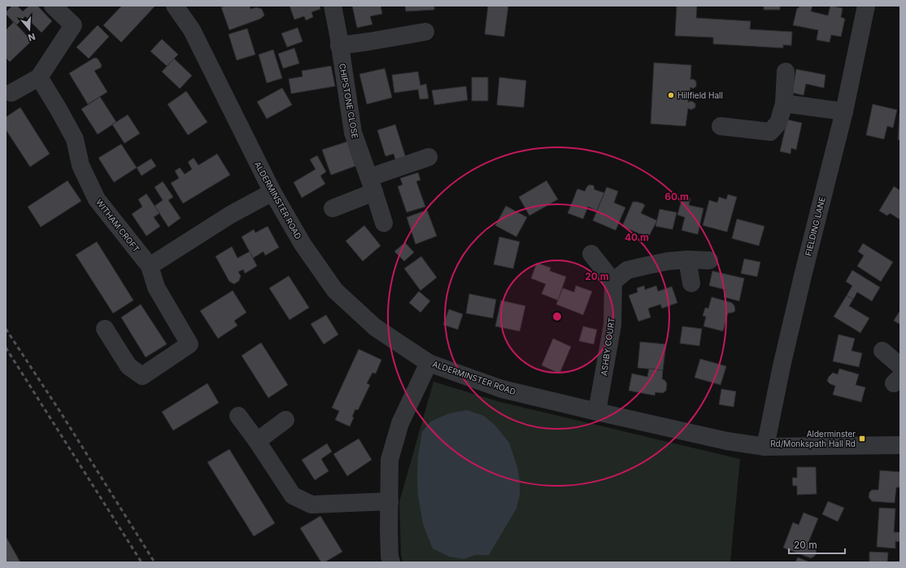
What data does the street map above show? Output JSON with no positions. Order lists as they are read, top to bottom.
{
  "streets": {
    "street": [
      "CHIPSTONE CLOSE",
      "ALDERMINSTER ROAD",
      "WITHAM CROFT",
      "FIELDING LANE",
      "ASHBY COURT"
    ]
  },
  "crossings": [
    ["ALDERMINSTER ROAD", "FIELDING LANE"],
    ["ALDERMINSTER ROAD", "ASHBY COURT"]
  ],
  "places": {
    "other": ["Hillfield Hall"],
    "transit": ["Alderminster Rd/Monkspath Hall Rd"]
  },
  "scale_bar": "20 m",
  "north": "bottom",
  "rings": ["60 m", "40 m", "20 m"]
}
